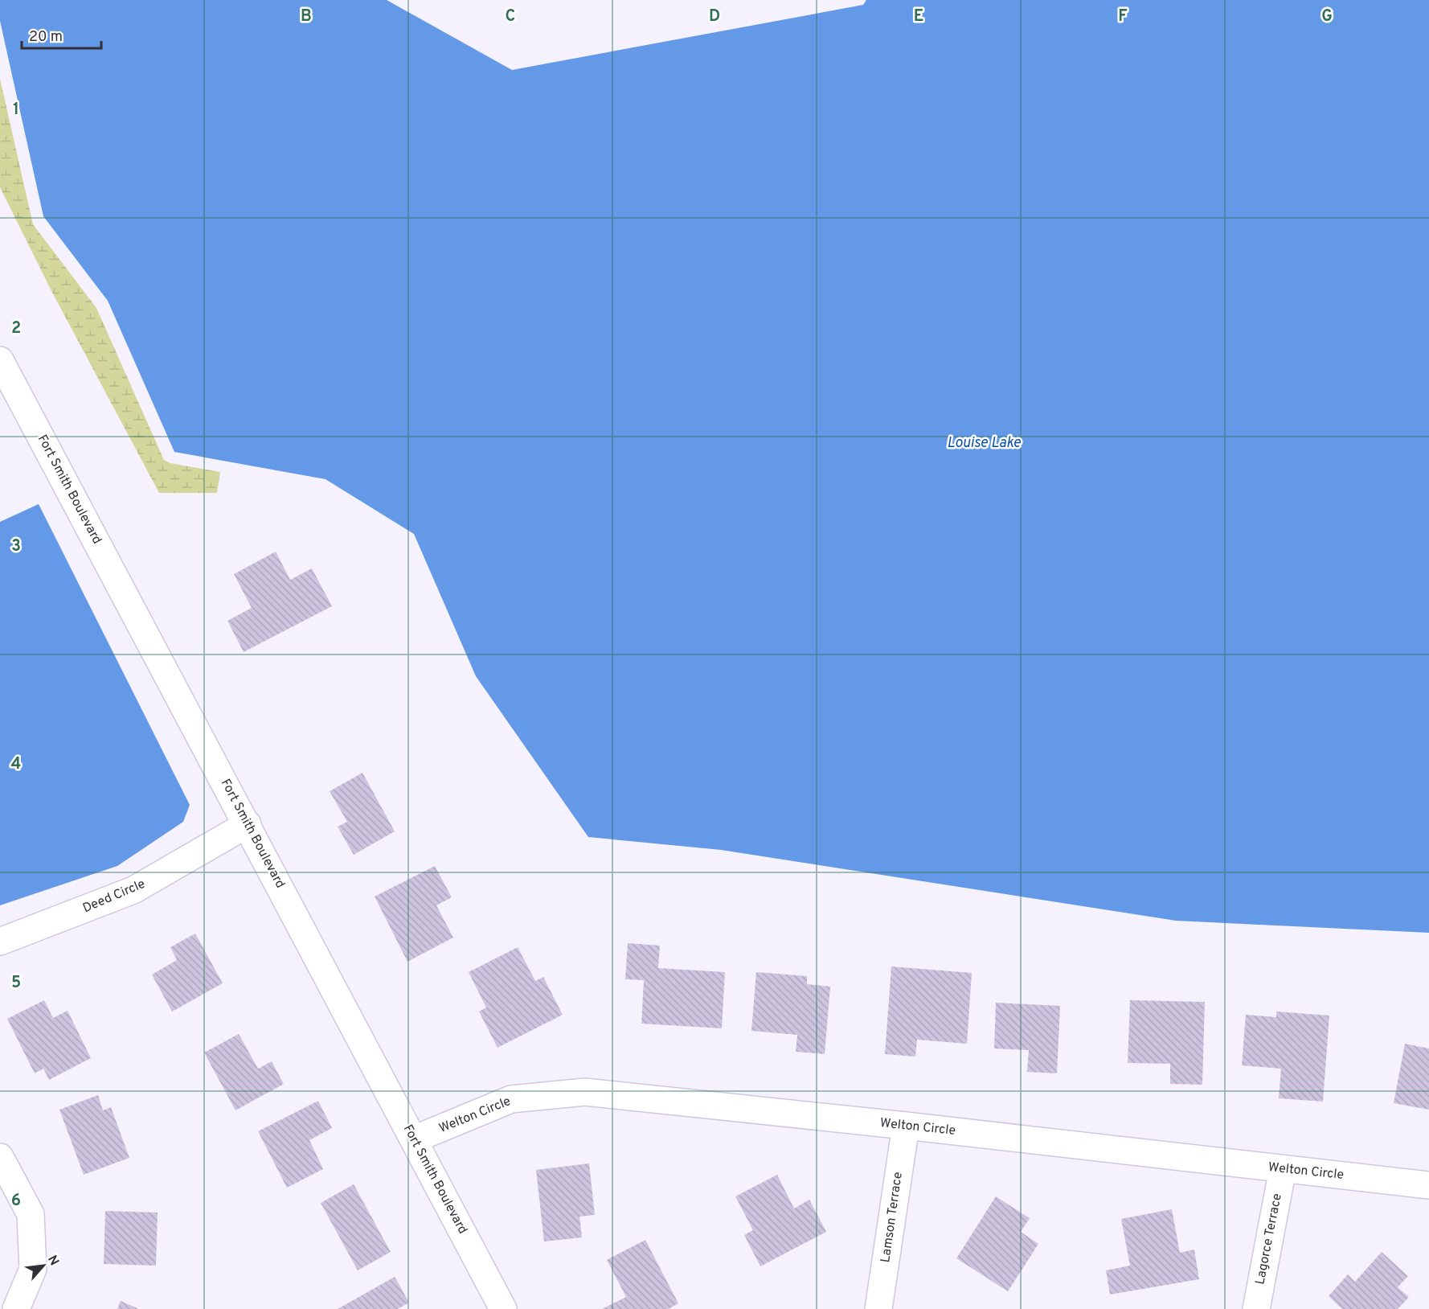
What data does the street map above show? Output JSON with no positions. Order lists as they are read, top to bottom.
{
  "streets": {
    "street": [
      "Fort Smith Boulevard",
      "Deed Circle",
      "Welton Circle",
      "Lamson Terrace",
      "Lagorce Terrace"
    ]
  },
  "crossings": [
    ["Fort Smith Boulevard", "Deed Circle"],
    ["Fort Smith Boulevard", "Welton Circle"],
    ["Welton Circle", "Lamson Terrace"],
    ["Welton Circle", "Lagorce Terrace"]
  ],
  "water": ["Louise Lake"],
  "scale_bar": "20 m",
  "north": "top right",
  "grid": {
    "columns": [
      "B",
      "C",
      "D",
      "E",
      "F",
      "G"
    ],
    "rows": [
      "1",
      "2",
      "3",
      "4",
      "5",
      "6"
    ]
  }
}
